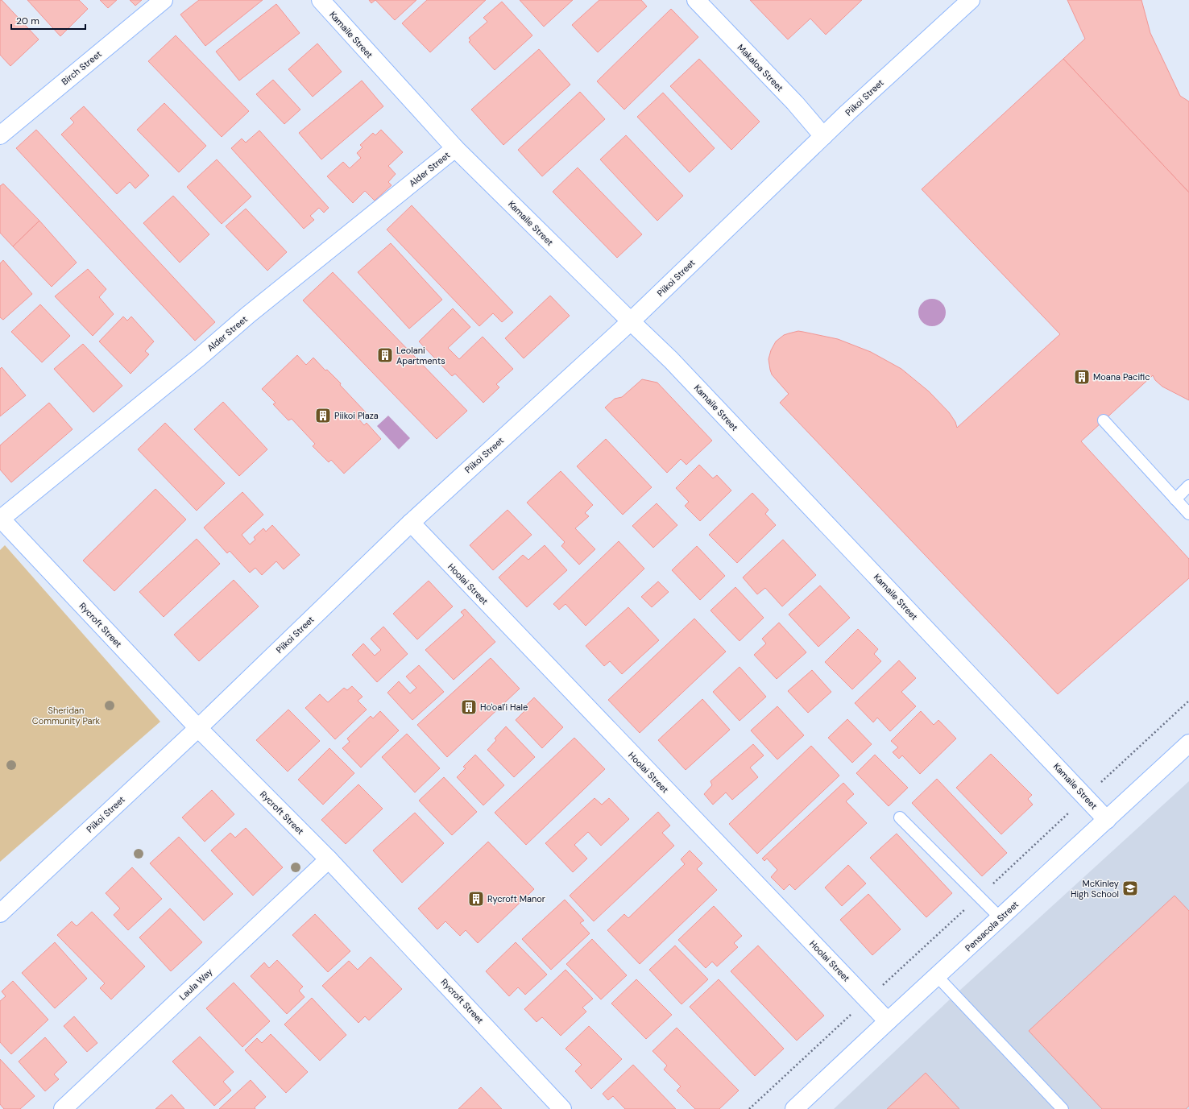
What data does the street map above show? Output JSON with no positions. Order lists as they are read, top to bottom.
{
  "streets": {
    "street": [
      "Kamaile Street",
      "Birch Street",
      "Makaloa Street",
      "Piikoi Street",
      "Alder Street",
      "Hoolai Street",
      "Rycroft Street",
      "Pensacola Street",
      "Laula Way"
    ]
  },
  "crossings": [
    ["Kamaile Street", "Piikoi Street"],
    ["Kamaile Street", "Alder Street"],
    ["Kamaile Street", "Pensacola Street"],
    ["Makaloa Street", "Piikoi Street"],
    ["Piikoi Street", "Hoolai Street"],
    ["Piikoi Street", "Rycroft Street"],
    ["Alder Street", "Rycroft Street"],
    ["Hoolai Street", "Pensacola Street"],
    ["Rycroft Street", "Laula Way"]
  ],
  "parks": ["Sheridan Community Park"],
  "places": {
    "building": [
      "Leolani Apartments",
      "Moana Pacific",
      "Piikoi Plaza",
      "Ho'oal'i Hale",
      "Rycroft Manor"
    ],
    "school or university": ["McKinley High School"]
  },
  "scale_bar": "20 m"
}
